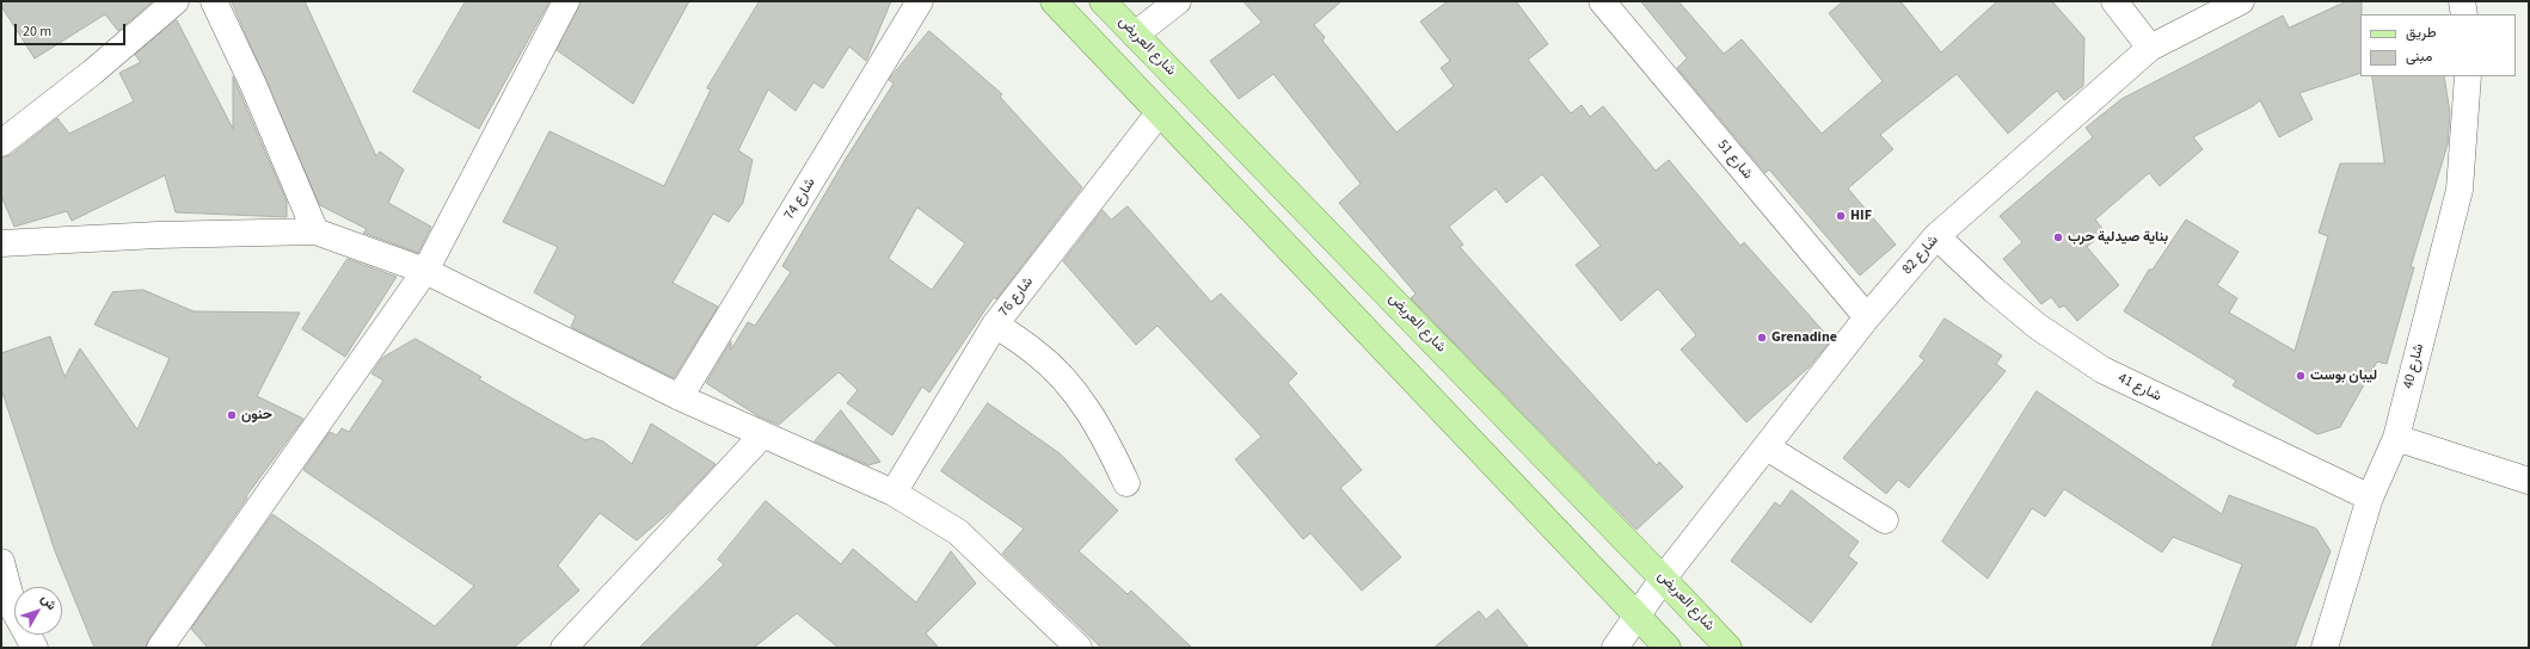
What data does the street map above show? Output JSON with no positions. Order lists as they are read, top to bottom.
{
  "streets": {
    "main road": ["شارع العريض"],
    "street": [
      "شارع 51",
      "شارع 74",
      "شارع 82",
      "شارع 76",
      "شارع 40",
      "شارع 41"
    ]
  },
  "crossings": [
    ["شارع العريض", "شارع 82"],
    ["شارع 51", "شارع 82"],
    ["شارع 82", "شارع 41"],
    ["شارع 40", "شارع 41"]
  ],
  "places": [
    "HIF",
    "بناية صيدلية حرب",
    "Grenadine",
    "ليبان بوست",
    "حنون"
  ],
  "legend": ["طريق", "مبنى"],
  "scale_bar": "20 m",
  "north": "top right"
}
